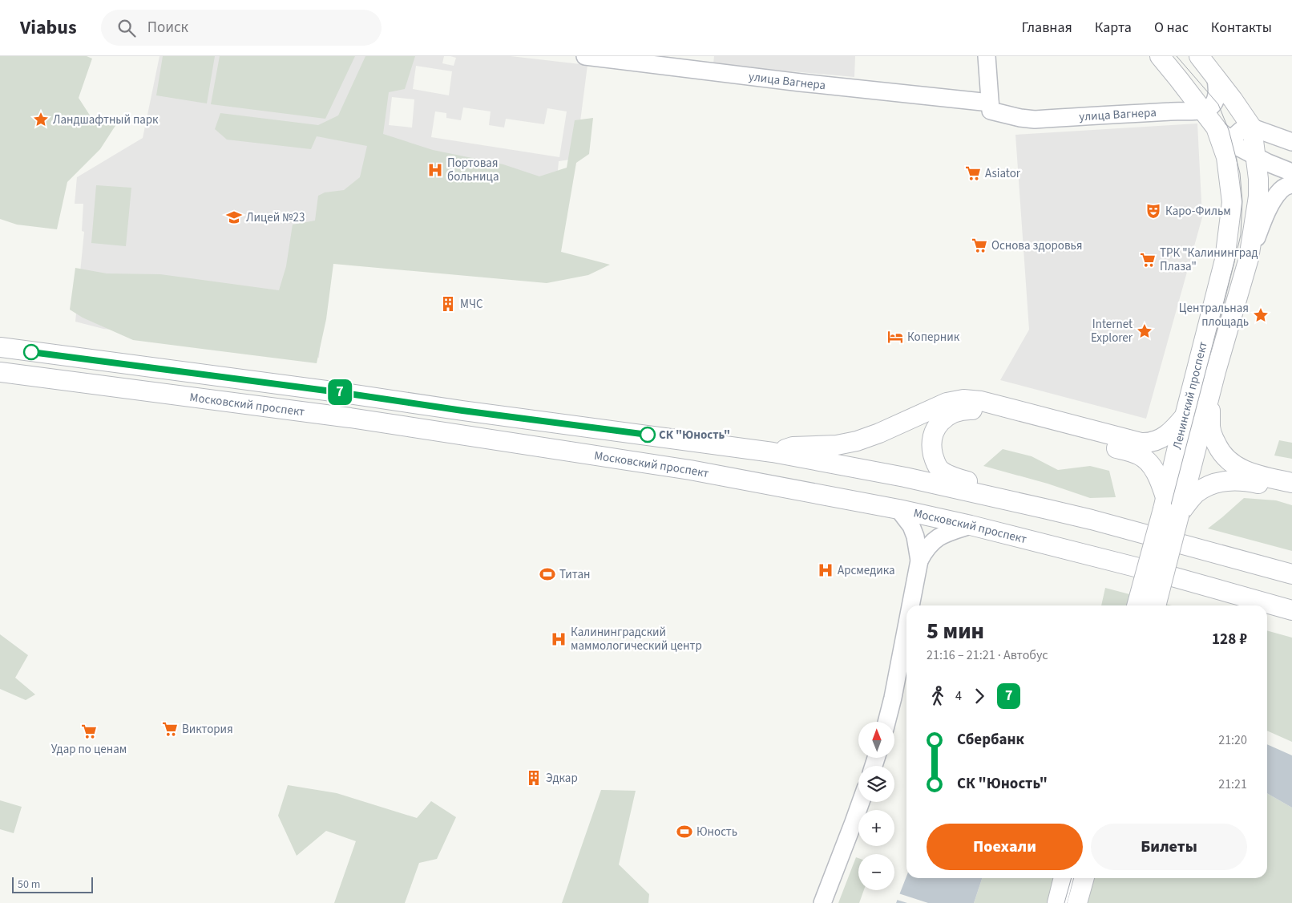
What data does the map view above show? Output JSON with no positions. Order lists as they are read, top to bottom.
{
  "streets": {
    "main road": ["Ленинский проспект", "Московский проспект"],
    "street": ["улица Вагнера"]
  },
  "crossings": [
    ["улица Вагнера", "Ленинский проспект"]
  ],
  "places": {
    "place": ["Ландшафтный парк", "Центральная площадь", "Internet Explorer"],
    "hospital": ["Портовая больница", "Арсмедика", "Калининградский маммологический центр"],
    "supermarket": [
      "Asiator",
      "Основа здоровья",
      "ТРК \"Калининград Плаза\"",
      "Виктория",
      "Удар по ценам"
    ],
    "theatre": ["Каро-Фильм"],
    "school or university": ["Лицей №23"],
    "building": ["МЧС", "Эдкар"],
    "hotel": ["Коперник"],
    "other": ["СК \"Юность\""],
    "sports": ["Титан", "Юность"]
  },
  "lines": ["bus line 7"],
  "scale_bar": "50 m",
  "north": "top",
  "page": {
    "header": "Viabus",
    "search": "Поиск",
    "nav": [
      "Главная",
      "Карта",
      "О нас",
      "Контакты"
    ],
    "on_map": "7",
    "heading": ["5 мин", "21:16 – 21:21 · Автобус", "128 ₽"],
    "legs": ["4", "7"],
    "list": [
      {
        "name": "Сбербанк",
        "value": "21:20"
      },
      {
        "name": "СК \"Юность\"",
        "value": "21:21"
      }
    ],
    "map_buttons": ["+", "−"],
    "buttons": ["Поехали", "Билеты"],
    "scale": "50 m"
  }
}
